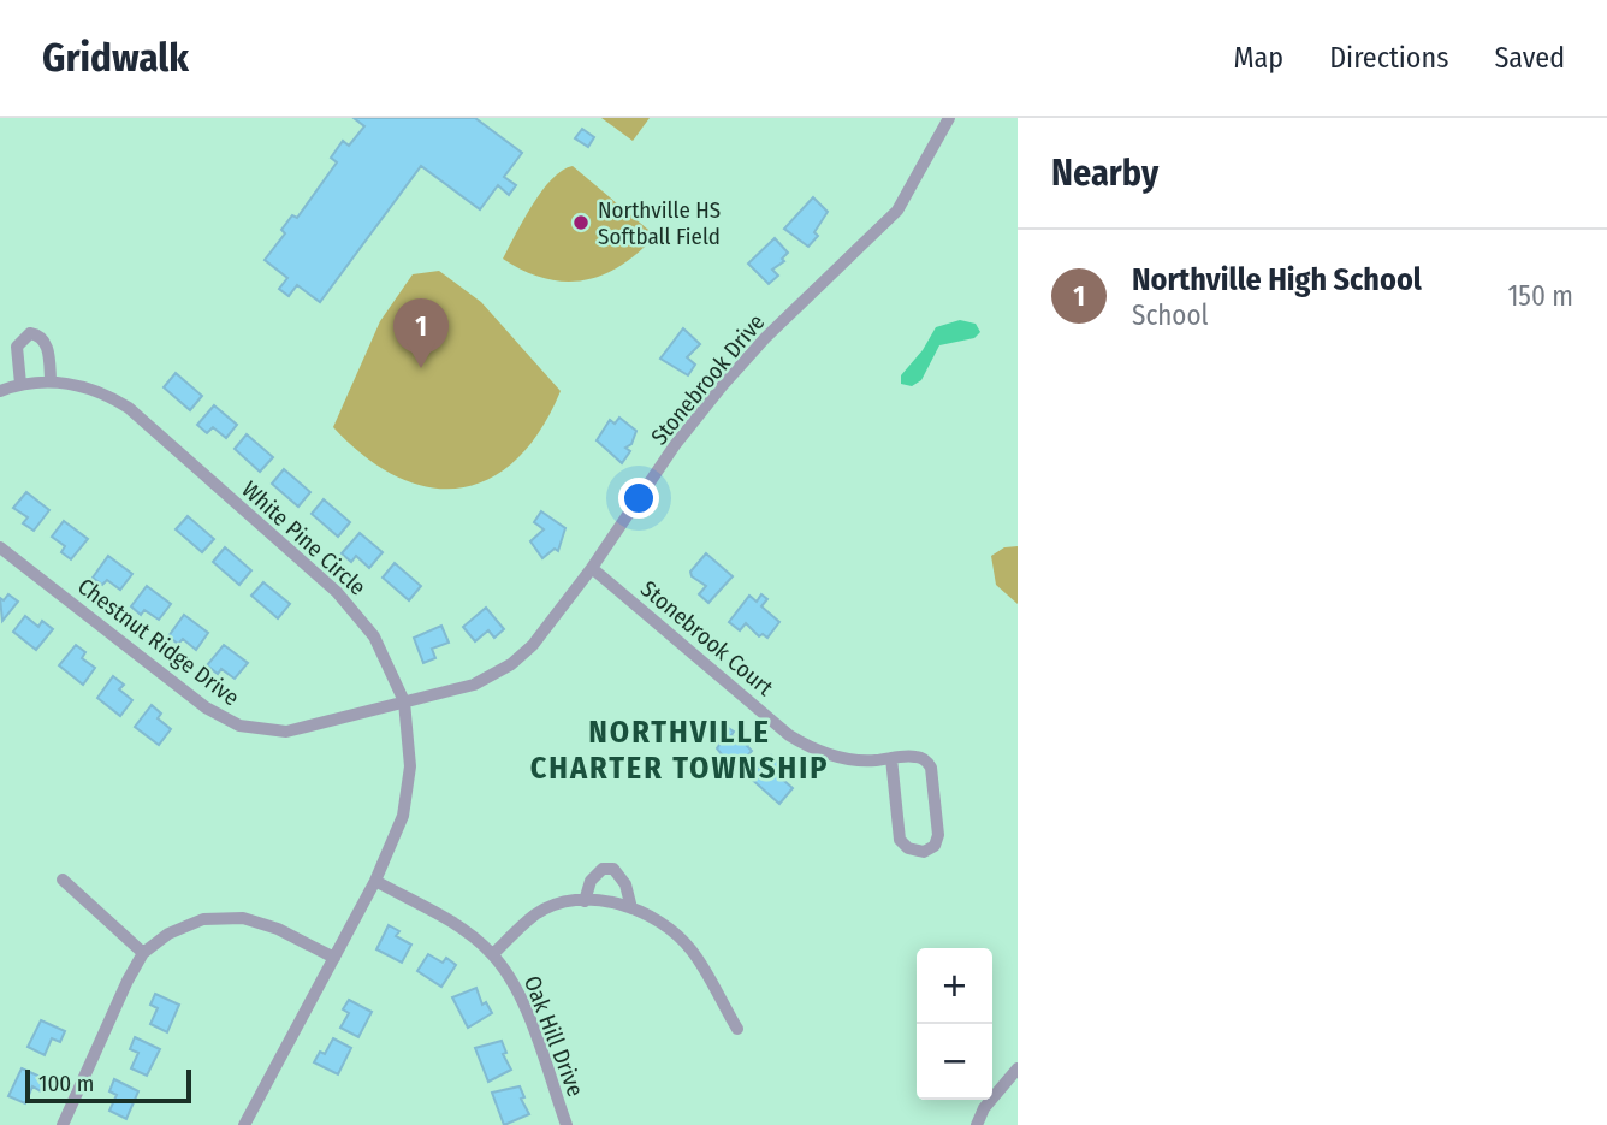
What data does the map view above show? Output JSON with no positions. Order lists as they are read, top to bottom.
{
  "streets": {
    "street": [
      "Stonebrook Drive",
      "White Pine Circle",
      "Stonebrook Court",
      "Chestnut Ridge Drive",
      "Oak Hill Drive"
    ]
  },
  "crossings": [
    ["Stonebrook Drive", "White Pine Circle"],
    ["Stonebrook Drive", "Stonebrook Court"],
    ["Stonebrook Drive", "Chestnut Ridge Drive"],
    ["White Pine Circle", "Chestnut Ridge Drive"],
    ["White Pine Circle", "Oak Hill Drive"]
  ],
  "districts": ["NORTHVILLE CHARTER TOWNSHIP"],
  "places": ["Northville HS Softball Field"],
  "scale_bar": "100 m",
  "page": {
    "header": "Gridwalk",
    "nav": ["Map", "Directions", "Saved"],
    "heading": "Nearby",
    "list": [
      {
        "mark": "1",
        "name": "Northville High School",
        "note": "School",
        "value": "150 m"
      }
    ],
    "pins": "1",
    "map_buttons": ["+", "−"],
    "scale": "100 m"
  }
}
